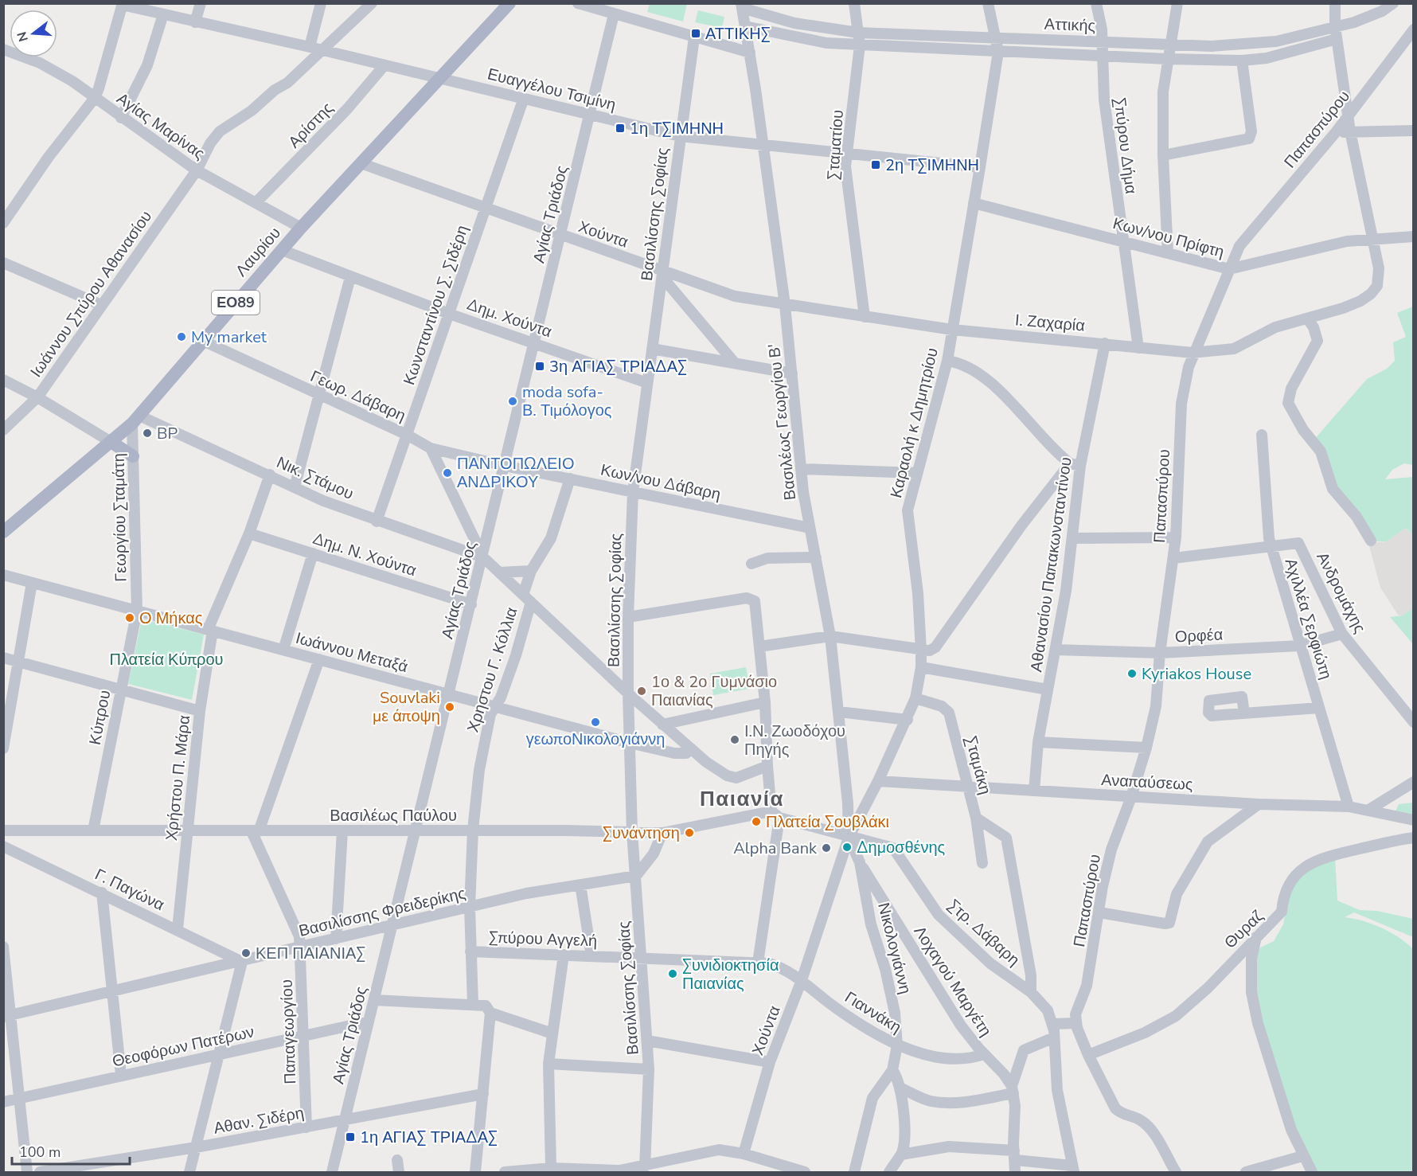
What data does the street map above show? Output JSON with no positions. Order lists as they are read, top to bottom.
{
  "streets": {
    "main road": ["Λαυρίου", "ΕΟ89"],
    "street": [
      "Αττικής",
      "Ευαγγέλου Τσιμίνη",
      "Αρίστης",
      "Αγίας Μαρίνας",
      "Παπασπύρου",
      "Σταματίου",
      "Σπύρου Δήμα",
      "Αγίας Τριάδος",
      "Βασιλίσσης Σοφίας",
      "Χούντα",
      "Κων/νου Πρίφτη",
      "Ιωάννου Σπύρου Αθανασίου",
      "Κωνσταντίνου Σ. Σιδέρη",
      "Δημ. Χούντα",
      "Ι. Ζαχαρία",
      "Γεωρ. Δάβαρη",
      "Βασιλέως Γεωργίου Β'",
      "Καραολή κ Δημητρίου",
      "Νικ. Στάμου",
      "Κων/νου Δάβαρη",
      "Γεωργίου Σταμάτη",
      "Δημ. Ν. Χούντα",
      "Αθανασίου Παπακωνσταντίνου",
      "Ανδρομάχης",
      "Αχιλλέα Σερφιώτη",
      "Ορφέα",
      "Ιωάννου Μεταξά",
      "Χρηστου Γ. Κόλλια",
      "Κύπρου",
      "Σταμάκη",
      "Χρήστου Π. Μάρα",
      "Αναπαύσεως",
      "Βασιλέως Παύλου",
      "Γ. Παγώνα",
      "Βασιλίσσης Φρειδερίκης",
      "Θυραζ",
      "Στρ. Δάβαρη",
      "Σπύρου Αγγελή",
      "Νικολογιάννη",
      "Λοχαγού Μαργέτη",
      "Γιαννάκη",
      "Παπαγεωργίου",
      "Θεοφόρων Πατέρων",
      "Αθαν. Σιδέρη"
    ]
  },
  "crossings": [
    ["Αττικής", "Σταματίου"],
    ["Αττικής", "Σπύρου Δήμα"],
    ["Αττικής", "Ι. Ζαχαρία"],
    ["Αττικής", "Βασιλέως Γεωργίου Β'"],
    ["Αττικής", "Καραολή κ Δημητρίου"],
    ["Ευαγγέλου Τσιμίνη", "Αρίστης"],
    ["Ευαγγέλου Τσιμίνη", "Σταματίου"],
    ["Ευαγγέλου Τσιμίνη", "Αγίας Τριάδος"],
    ["Ευαγγέλου Τσιμίνη", "Βασιλίσσης Σοφίας"],
    ["Ευαγγέλου Τσιμίνη", "Λαυρίου"],
    ["Ευαγγέλου Τσιμίνη", "Ιωάννου Σπύρου Αθανασίου"],
    ["Ευαγγέλου Τσιμίνη", "Κωνσταντίνου Σ. Σιδέρη"],
    ["Ευαγγέλου Τσιμίνη", "Βασιλέως Γεωργίου Β'"],
    ["Ευαγγέλου Τσιμίνη", "Καραολή κ Δημητρίου"],
    ["Αρίστης", "Αγίας Μαρίνας"],
    ["Αγίας Μαρίνας", "Λαυρίου"],
    ["Αγίας Μαρίνας", "Ιωάννου Σπύρου Αθανασίου"],
    ["Παπασπύρου", "Κων/νου Πρίφτη"],
    ["Παπασπύρου", "Ι. Ζαχαρία"],
    ["Παπασπύρου", "Ανδρομάχης"],
    ["Παπασπύρου", "Ορφέα"],
    ["Παπασπύρου", "Αναπαύσεως"],
    ["Σταματίου", "Ι. Ζαχαρία"],
    ["Σπύρου Δήμα", "Κων/νου Πρίφτη"],
    ["Σπύρου Δήμα", "Ι. Ζαχαρία"],
    ["Αγίας Τριάδος", "Χούντα"],
    ["Αγίας Τριάδος", "Δημ. Χούντα"],
    ["Αγίας Τριάδος", "Γεωρ. Δάβαρη"],
    ["Αγίας Τριάδος", "Νικ. Στάμου"],
    ["Αγίας Τριάδος", "Κων/νου Δάβαρη"],
    ["Αγίας Τριάδος", "Δημ. Ν. Χούντα"],
    ["Αγίας Τριάδος", "Ιωάννου Μεταξά"],
    ["Αγίας Τριάδος", "Βασιλέως Παύλου"],
    ["Αγίας Τριάδος", "Βασιλίσσης Φρειδερίκης"],
    ["Αγίας Τριάδος", "Θεοφόρων Πατέρων"],
    ["Αγίας Τριάδος", "Αθαν. Σιδέρη"],
    ["Βασιλίσσης Σοφίας", "Χούντα"],
    ["Βασιλίσσης Σοφίας", "Δημ. Χούντα"],
    ["Βασιλίσσης Σοφίας", "Κων/νου Δάβαρη"],
    ["Βασιλίσσης Σοφίας", "Ιωάννου Μεταξά"],
    ["Βασιλίσσης Σοφίας", "Βασιλέως Παύλου"],
    ["Βασιλίσσης Σοφίας", "Βασιλίσσης Φρειδερίκης"],
    ["Βασιλίσσης Σοφίας", "Σπύρου Αγγελή"],
    ["Χούντα", "Λαυρίου"],
    ["Χούντα", "Κωνσταντίνου Σ. Σιδέρη"],
    ["Χούντα", "Ι. Ζαχαρία"],
    ["Χούντα", "Βασιλέως Γεωργίου Β'"],
    ["Χούντα", "Καραολή κ Δημητρίου"],
    ["Χούντα", "Στρ. Δάβαρη"],
    ["Χούντα", "Νικολογιάννη"],
    ["Χούντα", "Γιαννάκη"],
    ["Κων/νου Πρίφτη", "Ι. Ζαχαρία"],
    ["Κων/νου Πρίφτη", "Καραολή κ Δημητρίου"],
    ["Λαυρίου", "Δημ. Χούντα"],
    ["Λαυρίου", "Γεωρ. Δάβαρη"],
    ["Λαυρίου", "Νικ. Στάμου"],
    ["Λαυρίου", "Γεωργίου Σταμάτη"],
    ["Κωνσταντίνου Σ. Σιδέρη", "Δημ. Χούντα"],
    ["Κωνσταντίνου Σ. Σιδέρη", "Γεωρ. Δάβαρη"],
    ["Κωνσταντίνου Σ. Σιδέρη", "Νικ. Στάμου"],
    ["Ι. Ζαχαρία", "Βασιλέως Γεωργίου Β'"],
    ["Ι. Ζαχαρία", "Καραολή κ Δημητρίου"],
    ["Ι. Ζαχαρία", "Αθανασίου Παπακωνσταντίνου"],
    ["Γεωρ. Δάβαρη", "Κων/νου Δάβαρη"],
    ["Βασιλέως Γεωργίου Β'", "Καραολή κ Δημητρίου"],
    ["Βασιλέως Γεωργίου Β'", "Κων/νου Δάβαρη"],
    ["Βασιλέως Γεωργίου Β'", "Στρ. Δάβαρη"],
    ["Βασιλέως Γεωργίου Β'", "Νικολογιάννη"],
    ["Καραολή κ Δημητρίου", "Σταμάκη"],
    ["Καραολή κ Δημητρίου", "Αναπαύσεως"],
    ["Καραολή κ Δημητρίου", "Στρ. Δάβαρη"],
    ["Καραολή κ Δημητρίου", "Νικολογιάννη"],
    ["Νικ. Στάμου", "Γεωργίου Σταμάτη"],
    ["Νικ. Στάμου", "Χρήστου Π. Μάρα"],
    ["Κων/νου Δάβαρη", "Χρηστου Γ. Κόλλια"],
    ["Γεωργίου Σταμάτη", "Ιωάννου Μεταξά"],
    ["Γεωργίου Σταμάτη", "Κύπρου"],
    ["Δημ. Ν. Χούντα", "Χρήστου Π. Μάρα"],
    ["Αθανασίου Παπακωνσταντίνου", "Ορφέα"],
    ["Αθανασίου Παπακωνσταντίνου", "Αναπαύσεως"],
    ["Ανδρομάχης", "Αχιλλέα Σερφιώτη"],
    ["Ανδρομάχης", "Ορφέα"],
    ["Αχιλλέα Σερφιώτη", "Ορφέα"],
    ["Αχιλλέα Σερφιώτη", "Αναπαύσεως"],
    ["Ιωάννου Μεταξά", "Χρηστου Γ. Κόλλια"],
    ["Ιωάννου Μεταξά", "Κύπρου"],
    ["Ιωάννου Μεταξά", "Χρήστου Π. Μάρα"],
    ["Χρηστου Γ. Κόλλια", "Βασιλέως Παύλου"],
    ["Χρηστου Γ. Κόλλια", "Βασιλίσσης Φρειδερίκης"],
    ["Χρηστου Γ. Κόλλια", "Σπύρου Αγγελή"],
    ["Κύπρου", "Βασιλέως Παύλου"],
    ["Σταμάκη", "Αναπαύσεως"],
    ["Χρήστου Π. Μάρα", "Βασιλέως Παύλου"],
    ["Χρήστου Π. Μάρα", "Γ. Παγώνα"],
    ["Βασιλέως Παύλου", "Στρ. Δάβαρη"],
    ["Βασιλέως Παύλου", "Παπαγεωργίου"],
    ["Γ. Παγώνα", "Βασιλίσσης Φρειδερίκης"],
    ["Βασιλίσσης Φρειδερίκης", "Παπαγεωργίου"],
    ["Στρ. Δάβαρη", "Νικολογιάννη"],
    ["Σπύρου Αγγελή", "Γιαννάκη"],
    ["Νικολογιάννη", "Λοχαγού Μαργέτη"],
    ["Νικολογιάννη", "Γιαννάκη"],
    ["Λοχαγού Μαργέτη", "Γιαννάκη"],
    ["Παπαγεωργίου", "Θεοφόρων Πατέρων"],
    ["Παπαγεωργίου", "Αθαν. Σιδέρη"]
  ],
  "districts": ["Παιανία"],
  "parks": ["Πλατεία Κύπρου"],
  "places": {
    "transit": [
      "ΑΤΤΙΚΗΣ",
      "1η ΤΣΙΜΗΝΗ",
      "2η ΤΣΙΜΗΝΗ",
      "3η ΑΓΙΑΣ ΤΡΙΑΔΑΣ",
      "1η ΑΓΙΑΣ ΤΡΙΑΔΑΣ"
    ],
    "other": [
      "My market",
      "moda sofa- Β. Τιμόλογος",
      "BP",
      "ΠΑΝΤΟΠΩΛΕΙΟ ΑΝΔΡΙΚΟΥ",
      "Ο Μήκας",
      "Kyriakos House",
      "1ο & 2ο Γυμνάσιο Παιανίας",
      "Souvlaki με άποψη",
      "γεωποΝικολογιάννη",
      "Ι.Ν. Ζωοδόχου Πηγής",
      "Πλατεία Σουβλάκι",
      "Συνάντηση",
      "Δημοσθένης",
      "Alpha Bank",
      "ΚΕΠ ΠΑΙΑΝΙΑΣ",
      "Συνιδιοκτησία Παιανίας"
    ]
  },
  "scale_bar": "100 m",
  "north": "left"
}
